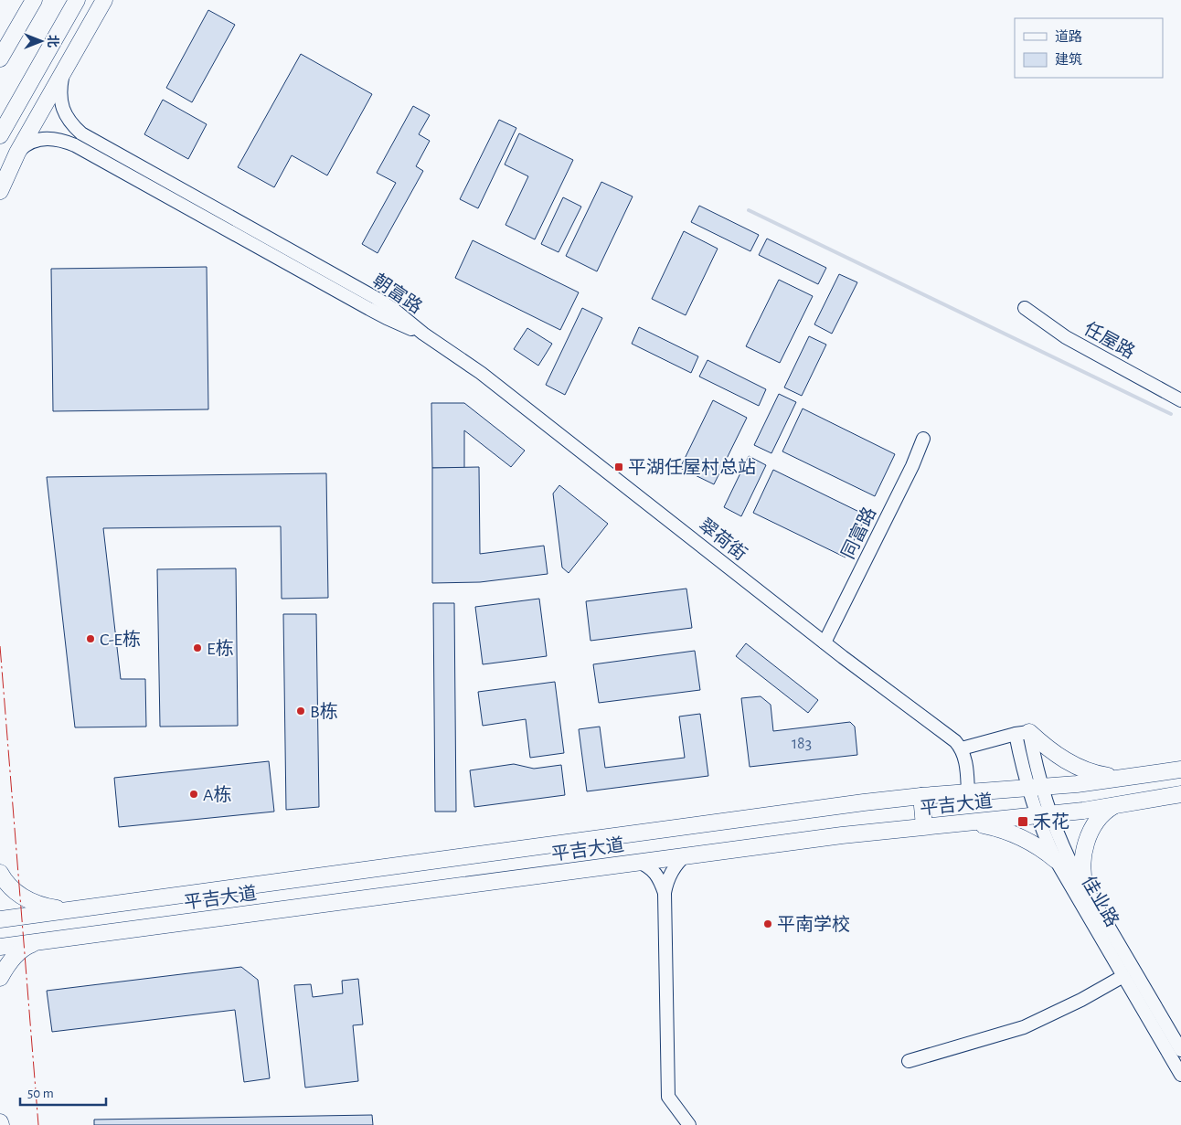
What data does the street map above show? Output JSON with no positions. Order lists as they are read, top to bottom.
{
  "streets": {
    "main road": ["平吉大道"],
    "street": [
      "朝富路",
      "任屋路",
      "同富路",
      "翠荷街",
      "佳业路"
    ]
  },
  "crossings": [
    ["朝富路", "翠荷街"],
    ["同富路", "翠荷街"],
    ["平吉大道", "佳业路"]
  ],
  "places": {
    "transit": ["平湖任屋村总站", "禾花"],
    "other": [
      "C-E栋",
      "E栋",
      "B栋",
      "A栋",
      "平南学校"
    ]
  },
  "house_numbers": ["183"],
  "legend": ["道路", "建筑"],
  "scale_bar": "50 m",
  "north": "right"
}
